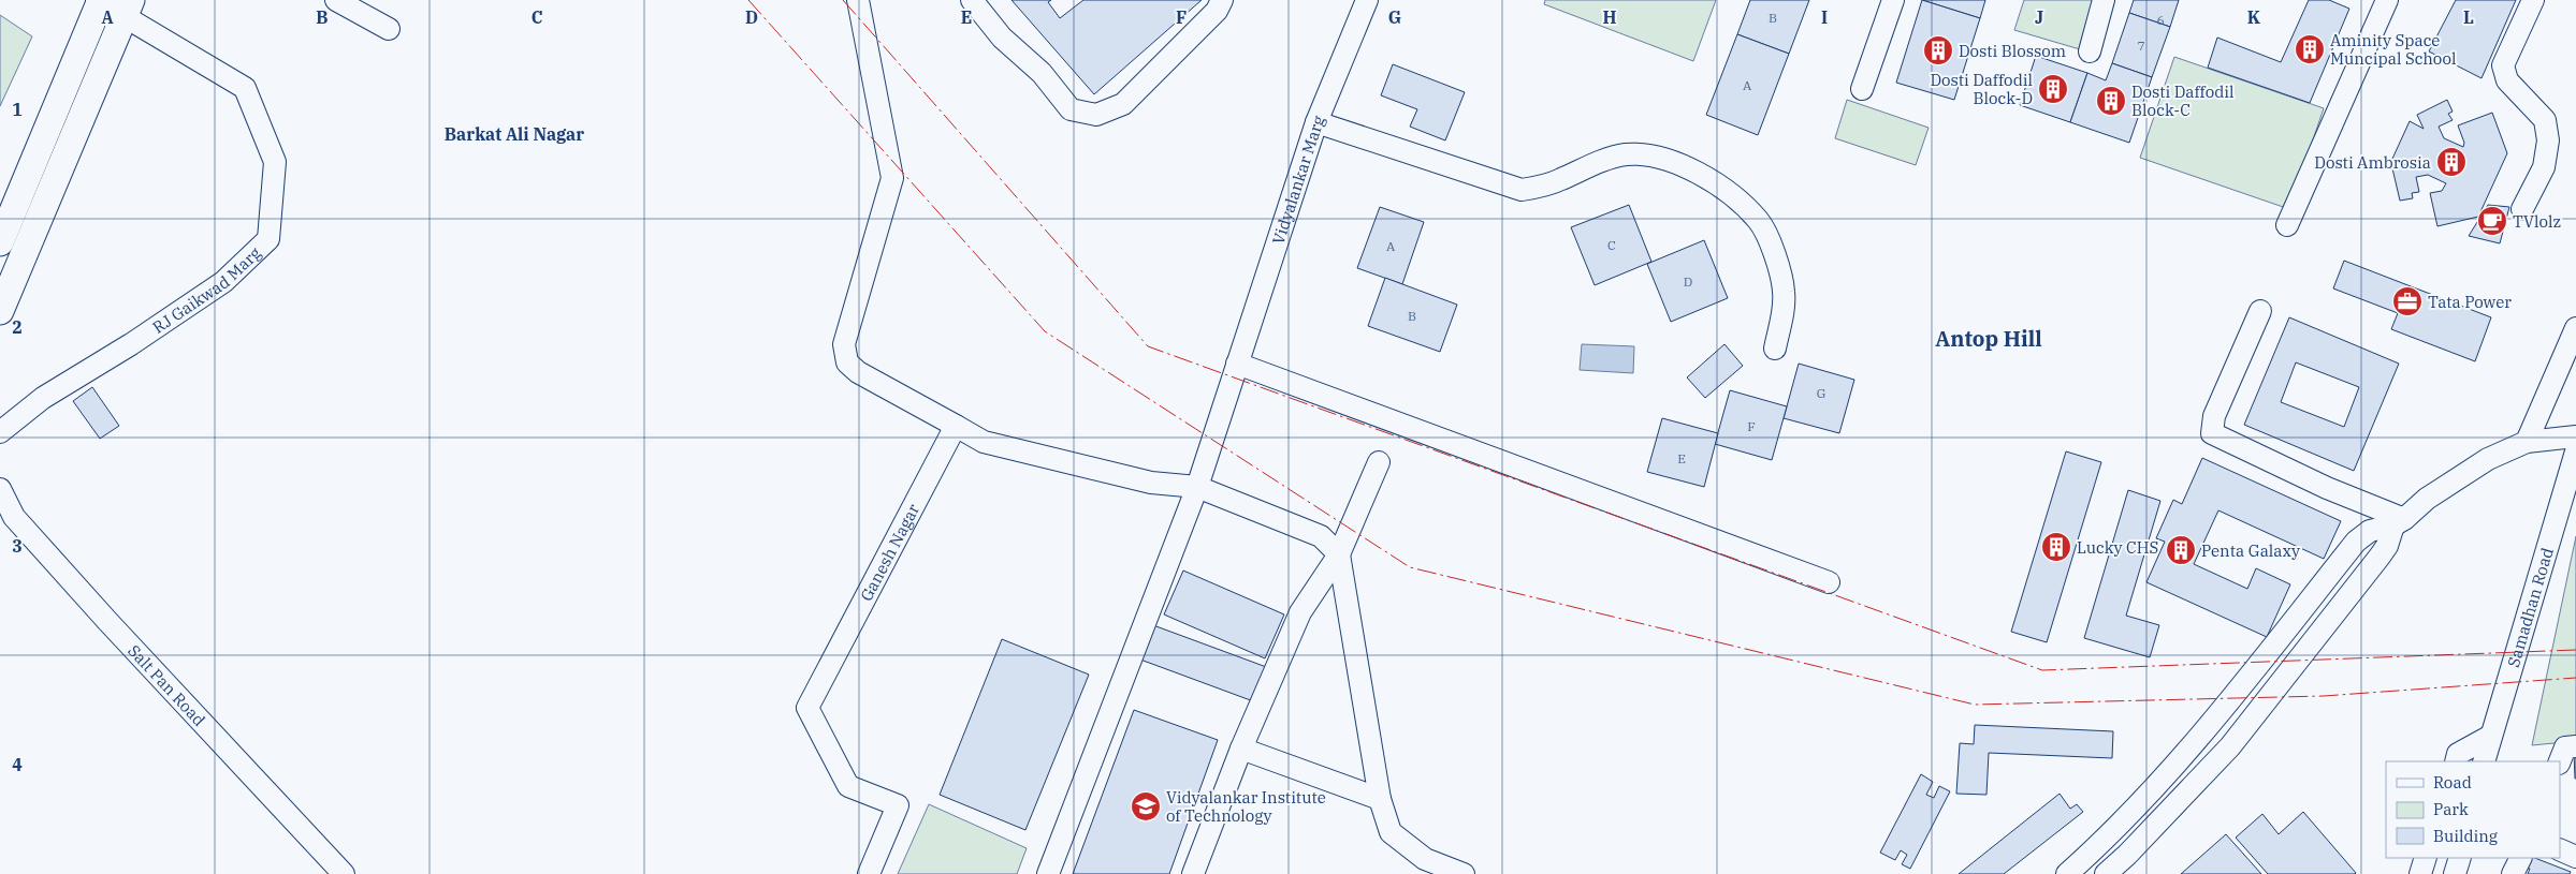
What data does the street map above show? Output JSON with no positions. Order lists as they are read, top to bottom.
{
  "streets": {
    "street": [
      "Vidyalankar Marg",
      "RJ Gaikwad Marg",
      "Ganesh Nagar",
      "Samadhan Road",
      "Salt Pan Road"
    ]
  },
  "districts": ["Barkat Ali Nagar", "Antop Hill"],
  "places": {
    "building": [
      "Aminity Space Muncipal School",
      "Dosti Blossom",
      "Dosti Daffodil Block-D",
      "Dosti Daffodil Block-C",
      "Dosti Ambrosia",
      "Lucky CHS",
      "Penta Galaxy"
    ],
    "cafe": ["TVlolz"],
    "office": ["Tata Power"],
    "school or university": ["Vidyalankar Institute of Technology"]
  },
  "house_numbers": [
    "B",
    "6",
    "7",
    "A",
    "C",
    "A",
    "D",
    "B",
    "G",
    "F",
    "E"
  ],
  "legend": ["Road", "Park", "Building"],
  "grid": {
    "columns": [
      "A",
      "B",
      "C",
      "D",
      "E",
      "F",
      "G",
      "H",
      "I",
      "J",
      "K",
      "L"
    ],
    "rows": [
      "1",
      "2",
      "3",
      "4"
    ]
  }
}
